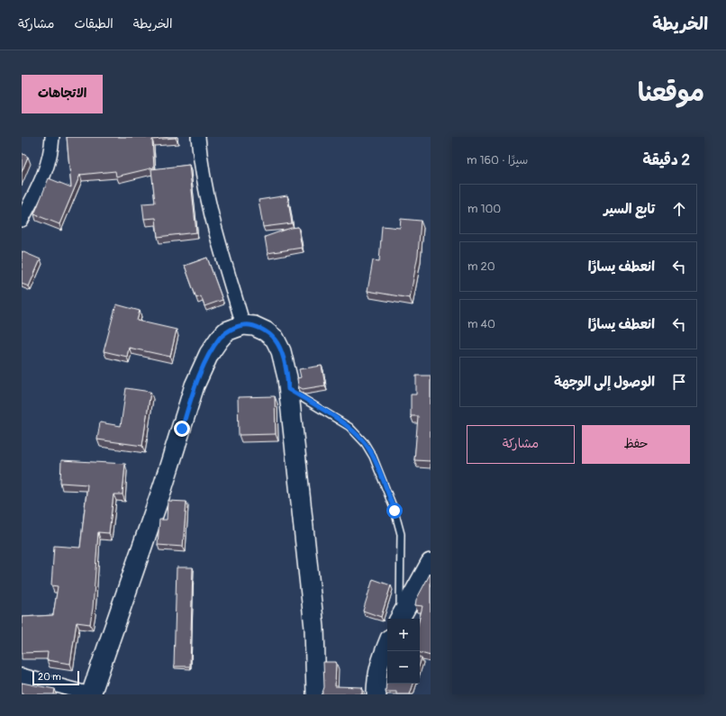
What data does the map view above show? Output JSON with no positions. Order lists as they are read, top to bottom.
{
  "scale_bar": "20 m",
  "page": {
    "header": "الخريطة",
    "nav": ["الخريطة", "الطبقات", "مشاركة"],
    "title": "موقعنا",
    "buttons": [
      "الاتجاهات",
      ["حفظ", "مشاركة"]
    ],
    "heading": ["2 دقيقة", "سيرًا · 160 m"],
    "list": [
      ["تابع السير", "100 m"],
      ["انعطف يسارًا", "20 m"],
      ["انعطف يسارًا", "40 m"],
      "الوصول إلى الوجهة"
    ],
    "map_buttons": ["+", "−"],
    "scale": "20 m"
  }
}
